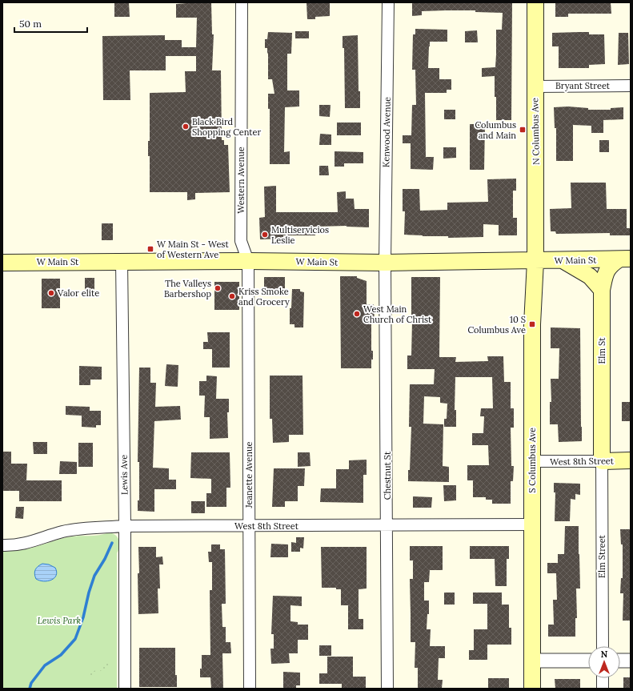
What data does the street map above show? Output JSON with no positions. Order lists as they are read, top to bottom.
{
  "streets": {
    "main road": [
      "N Columbus Ave",
      "W Main St",
      "Elm St",
      "S Columbus Ave",
      "West 8th Street"
    ],
    "street": [
      "Bryant Street",
      "Kenwood Avenue",
      "Western Avenue",
      "Lewis Ave",
      "Jeanette Avenue",
      "Chestnut St",
      "Elm Street"
    ]
  },
  "crossings": [
    ["Bryant Street", "N Columbus Ave"],
    ["N Columbus Ave", "W Main St"],
    ["N Columbus Ave", "S Columbus Ave"],
    ["Kenwood Avenue", "W Main St"],
    ["Kenwood Avenue", "Chestnut St"],
    ["Western Avenue", "W Main St"],
    ["Western Avenue", "Jeanette Avenue"],
    ["W Main St", "Elm St"],
    ["W Main St", "S Columbus Ave"],
    ["W Main St", "Lewis Ave"],
    ["W Main St", "Jeanette Avenue"],
    ["W Main St", "Chestnut St"],
    ["Elm St", "West 8th Street"],
    ["Elm St", "Elm Street"],
    ["S Columbus Ave", "West 8th Street"],
    ["West 8th Street", "Lewis Ave"],
    ["West 8th Street", "Jeanette Avenue"],
    ["West 8th Street", "Chestnut St"],
    ["West 8th Street", "Elm Street"]
  ],
  "parks": ["Lewis Park"],
  "places": {
    "other": [
      "Black Bird Shopping Center",
      "Multiservicios Leslie",
      "The Valleys Barbershop",
      "Valor elite",
      "Kriss Smoke and Grocery",
      "West Main Church of Christ"
    ],
    "transit": ["Columbus and Main", "W Main St - West of Western Ave", "10 S Columbus Ave"]
  },
  "scale_bar": "50 m",
  "north": "top"
}
